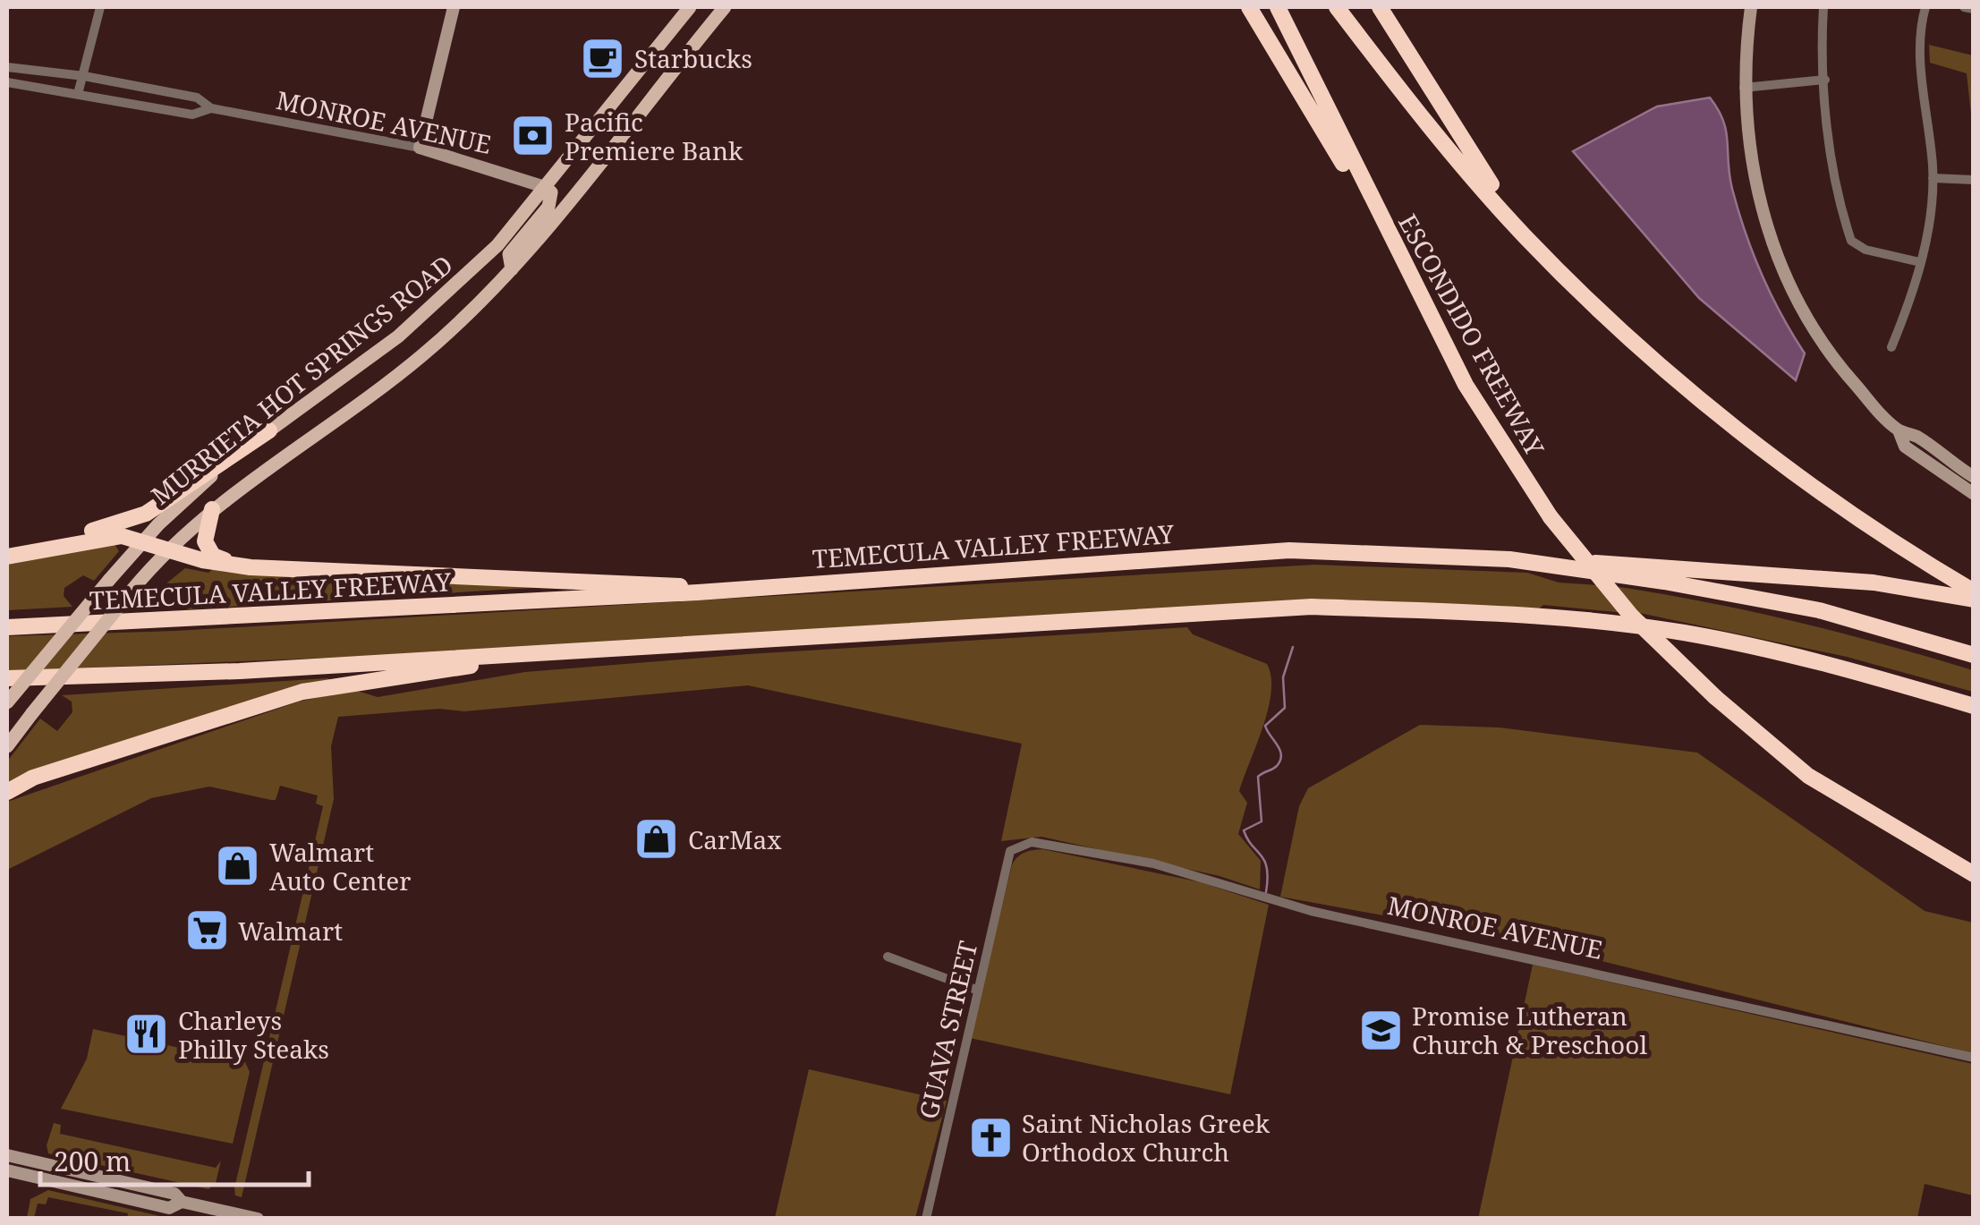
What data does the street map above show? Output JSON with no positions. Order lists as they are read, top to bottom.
{
  "streets": {
    "highway": ["ESCONDIDO FREEWAY", "TEMECULA VALLEY FREEWAY"],
    "main road": ["MURRIETA HOT SPRINGS ROAD"],
    "street": ["MONROE AVENUE", "GUAVA STREET"]
  },
  "crossings": [
    ["MONROE AVENUE", "MURRIETA HOT SPRINGS ROAD"],
    ["MONROE AVENUE", "GUAVA STREET"]
  ],
  "places": {
    "cafe": ["Starbucks"],
    "bank": ["Pacific Premiere Bank"],
    "shop": ["CarMax", "Walmart Auto Center"],
    "supermarket": ["Walmart"],
    "school or university": ["Promise Lutheran Church & Preschool"],
    "restaurant": ["Charleys Philly Steaks"],
    "church": ["Saint Nicholas Greek Orthodox Church"]
  },
  "scale_bar": "200 m"
}
